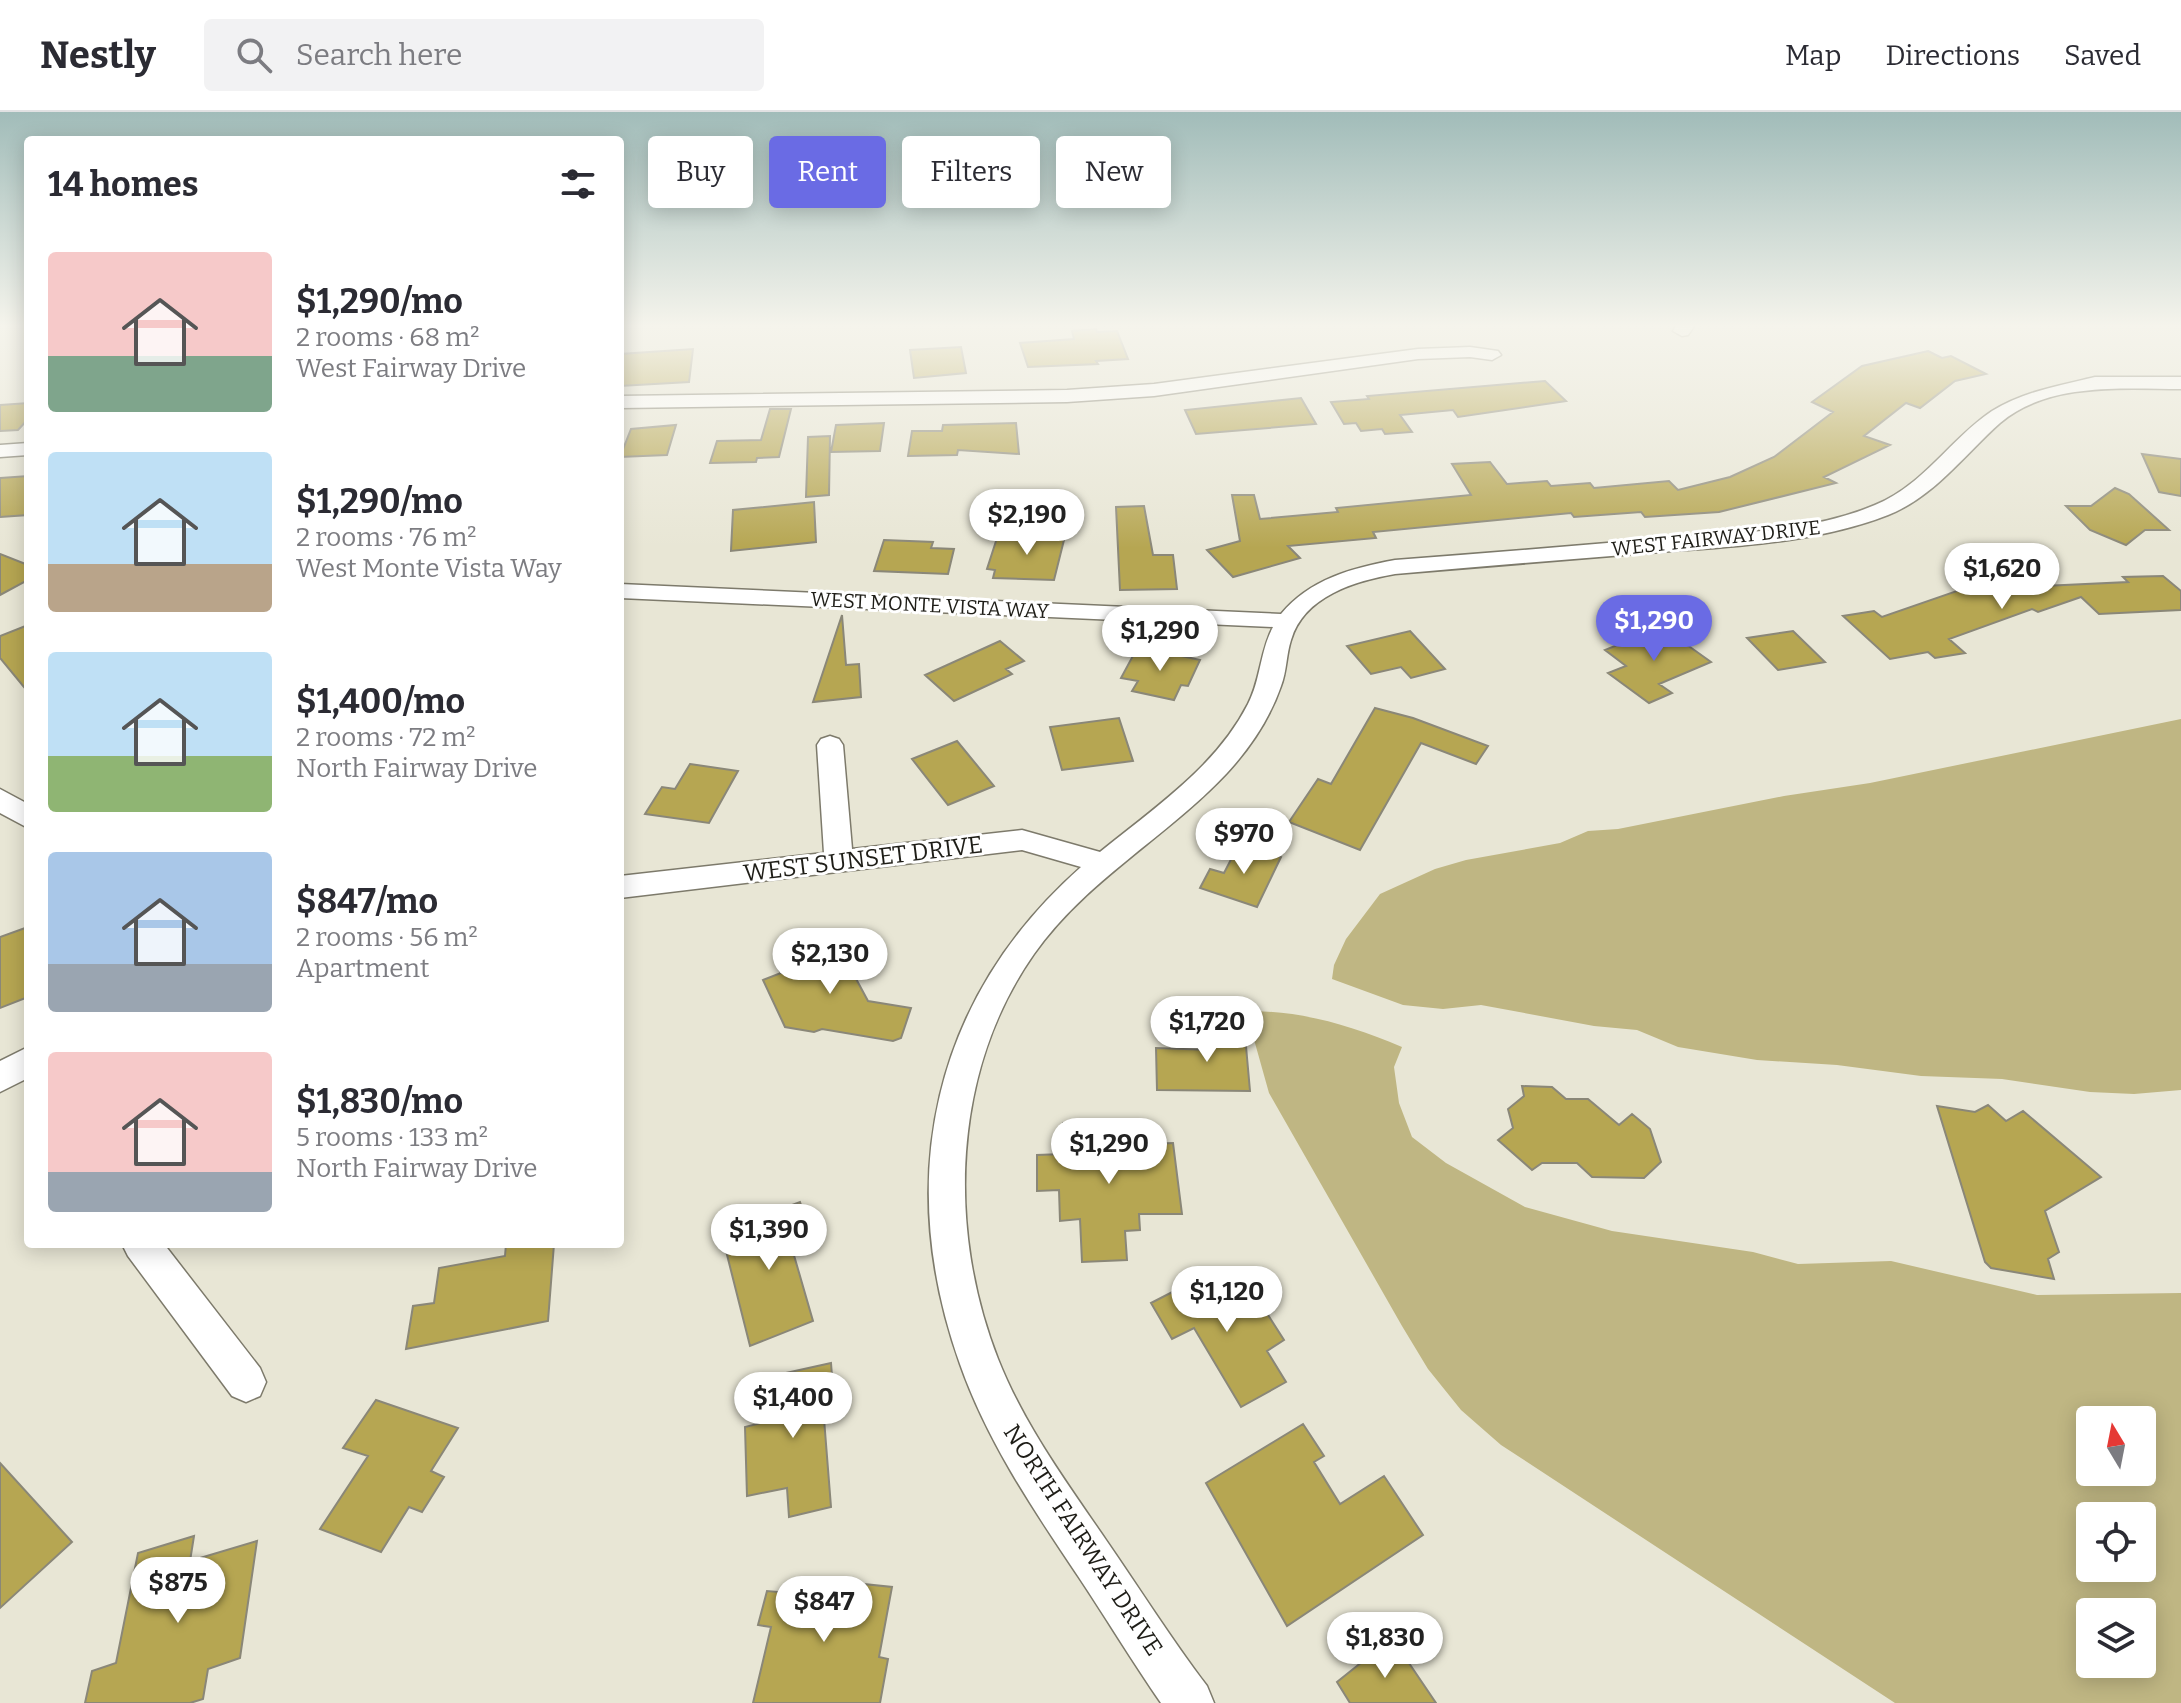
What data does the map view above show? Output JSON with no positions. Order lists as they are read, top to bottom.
{
  "streets": {
    "street": [
      "WEST FAIRWAY DRIVE",
      "WEST MONTE VISTA WAY",
      "WEST SUNSET DRIVE",
      "NORTH FAIRWAY DRIVE"
    ]
  },
  "crossings": [
    ["WEST FAIRWAY DRIVE", "WEST MONTE VISTA WAY"],
    ["WEST FAIRWAY DRIVE", "NORTH FAIRWAY DRIVE"],
    ["WEST SUNSET DRIVE", "NORTH FAIRWAY DRIVE"]
  ],
  "north": "top",
  "page": {
    "header": "Nestly",
    "search": "Search here",
    "nav": ["Map", "Directions", "Saved"],
    "chip": [
      "Buy",
      "Rent",
      "Filters",
      "New"
    ],
    "heading": "14 homes",
    "list": [
      {
        "name": "$1,290/mo",
        "note": "2 rooms · 68 m² · West Fairway Drive"
      },
      {
        "name": "$1,290/mo",
        "note": "2 rooms · 76 m² · West Monte Vista Way"
      },
      {
        "name": "$1,400/mo",
        "note": "2 rooms · 72 m² · North Fairway Drive"
      },
      {
        "name": "$847/mo",
        "note": "2 rooms · 56 m² · Apartment"
      },
      {
        "name": "$1,830/mo",
        "note": "5 rooms · 133 m² · North Fairway Drive"
      }
    ],
    "price": [
      "$2,190",
      "$1,620",
      "$1,290",
      "$1,290",
      "$970",
      "$2,130",
      "$1,720",
      "$1,290",
      "$1,390",
      "$1,120",
      "$1,400",
      "$875",
      "$847",
      "$1,830"
    ]
  }
}
